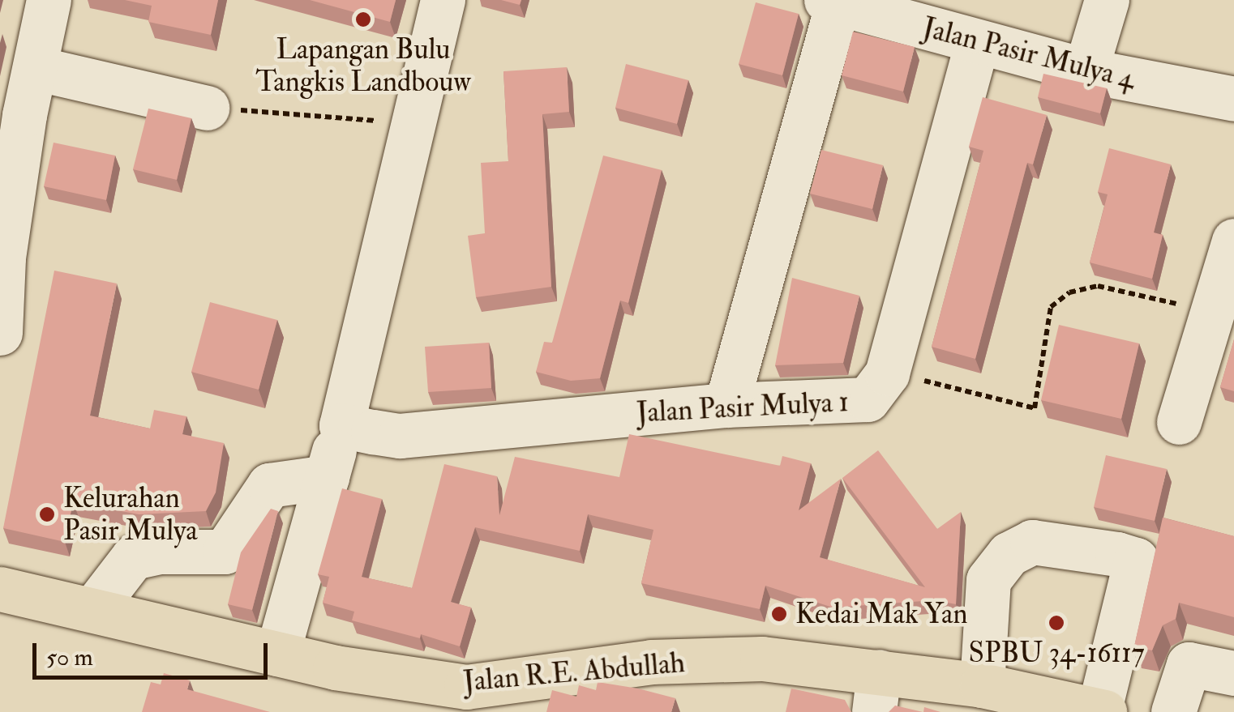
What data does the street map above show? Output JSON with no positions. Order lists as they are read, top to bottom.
{
  "streets": {
    "main road": ["Jalan R.E. Abdullah"],
    "street": ["Jalan Pasir Mulya 4", "Jalan Pasir Mulya 1"]
  },
  "crossings": [
    ["Jalan Pasir Mulya 4", "Jalan Pasir Mulya 1"]
  ],
  "places": [
    "Lapangan Bulu Tangkis Landbouw",
    "Kelurahan Pasir Mulya",
    "Kedai Mak Yan",
    "SPBU 34-16117"
  ],
  "scale_bar": "50 m"
}
